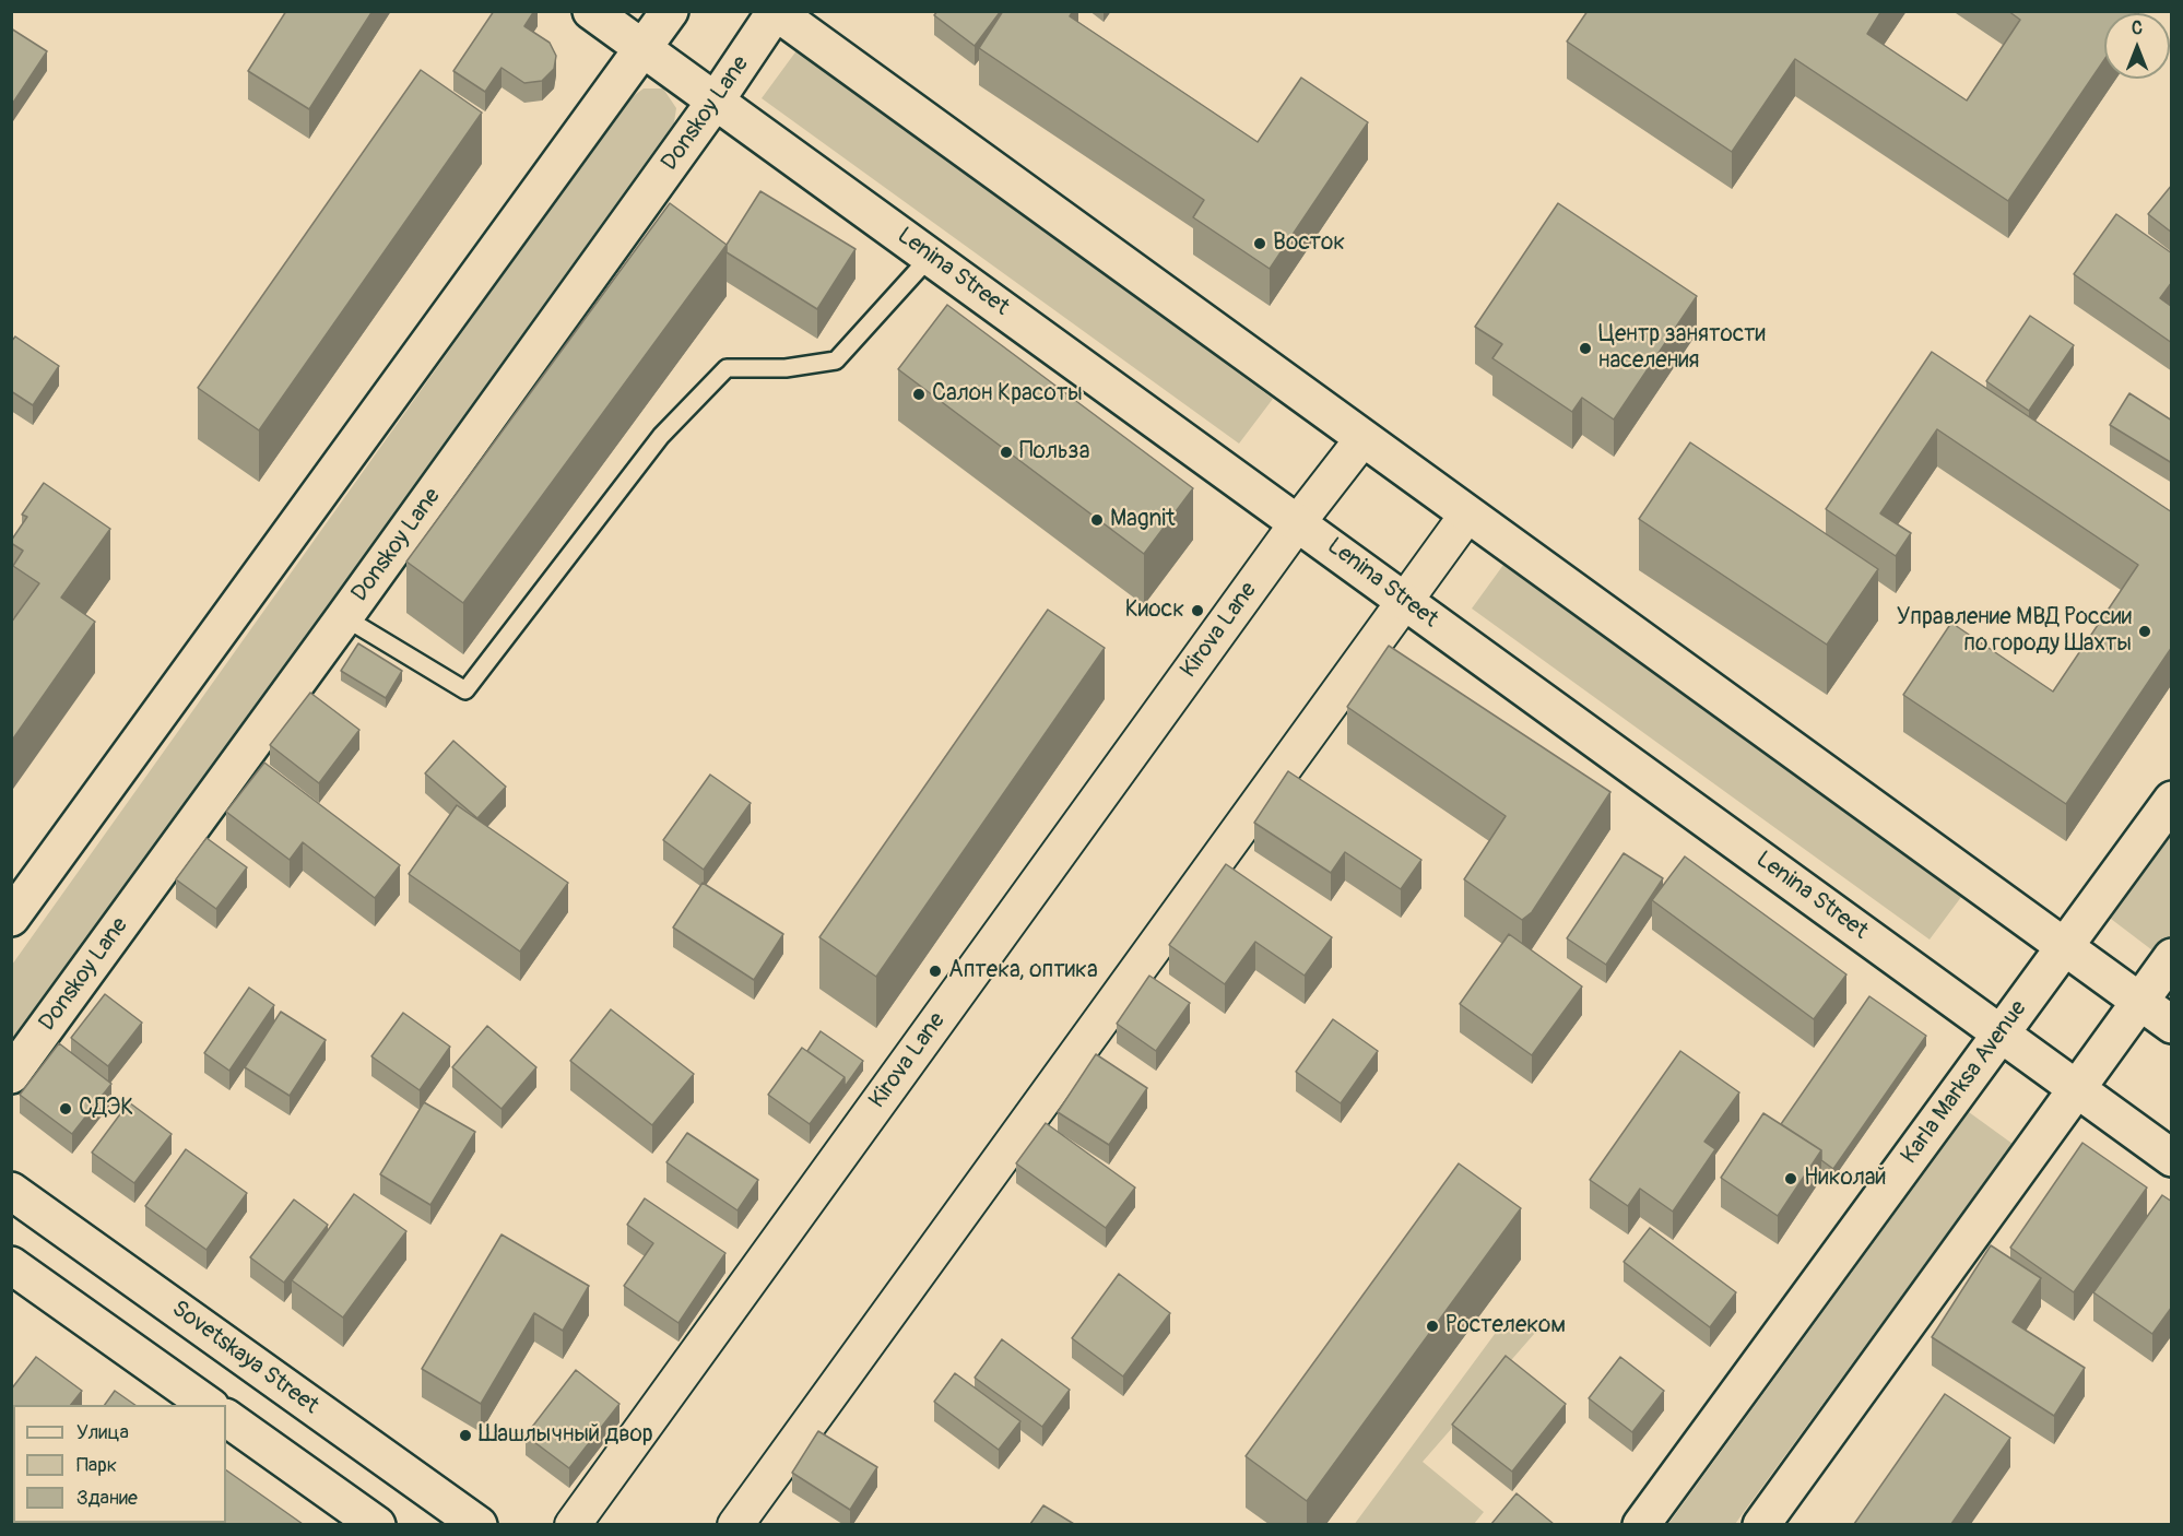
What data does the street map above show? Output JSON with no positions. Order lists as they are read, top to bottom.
{
  "streets": {
    "main road": [
      "Donskoy Lane",
      "Lenina Street",
      "Karla Marksa Avenue",
      "Sovetskaya Street"
    ],
    "street": ["Kirova Lane"]
  },
  "crossings": [
    ["Donskoy Lane", "Lenina Street"],
    ["Lenina Street", "Kirova Lane"],
    ["Lenina Street", "Karla Marksa Avenue"]
  ],
  "places": [
    "Восток",
    "Центр занятости населения",
    "Салон Красоты",
    "Польза",
    "Magnit",
    "Киоск",
    "Управление МВД России по городу Шахты",
    "Аптека, оптика",
    "СДЭК",
    "Николай",
    "Ростелеком",
    "Шашлычный двор"
  ],
  "legend": ["Улица", "Парк", "Здание"],
  "north": "top"
}
